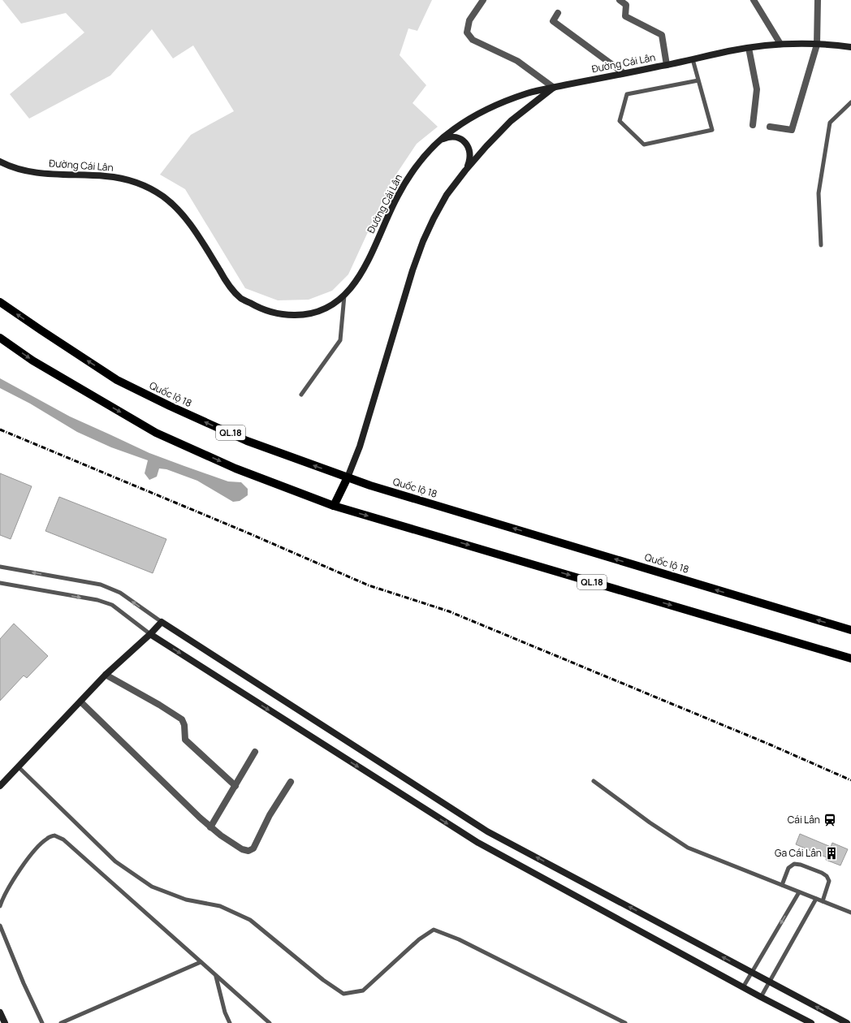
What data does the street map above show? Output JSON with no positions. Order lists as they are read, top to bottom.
{
  "streets": {
    "main road": ["Đường Cái Lân", "Quốc lộ 18", "QL.18"]
  },
  "places": {
    "station": ["Cái Lân"],
    "building": ["Ga Cái Lân"]
  }
}
